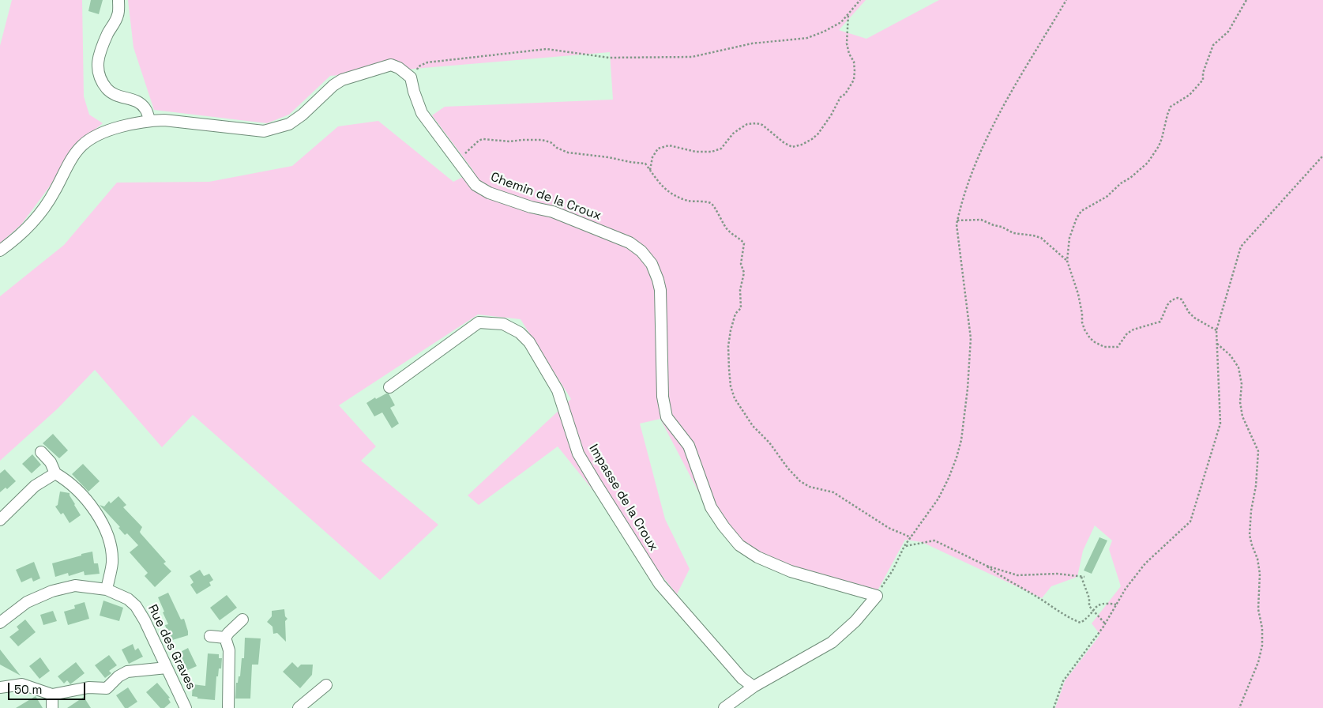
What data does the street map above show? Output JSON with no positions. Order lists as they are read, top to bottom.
{
  "streets": {
    "street": ["Chemin de la Croux", "Impasse de la Croux", "Rue des Graves"]
  },
  "scale_bar": "50 m"
}
